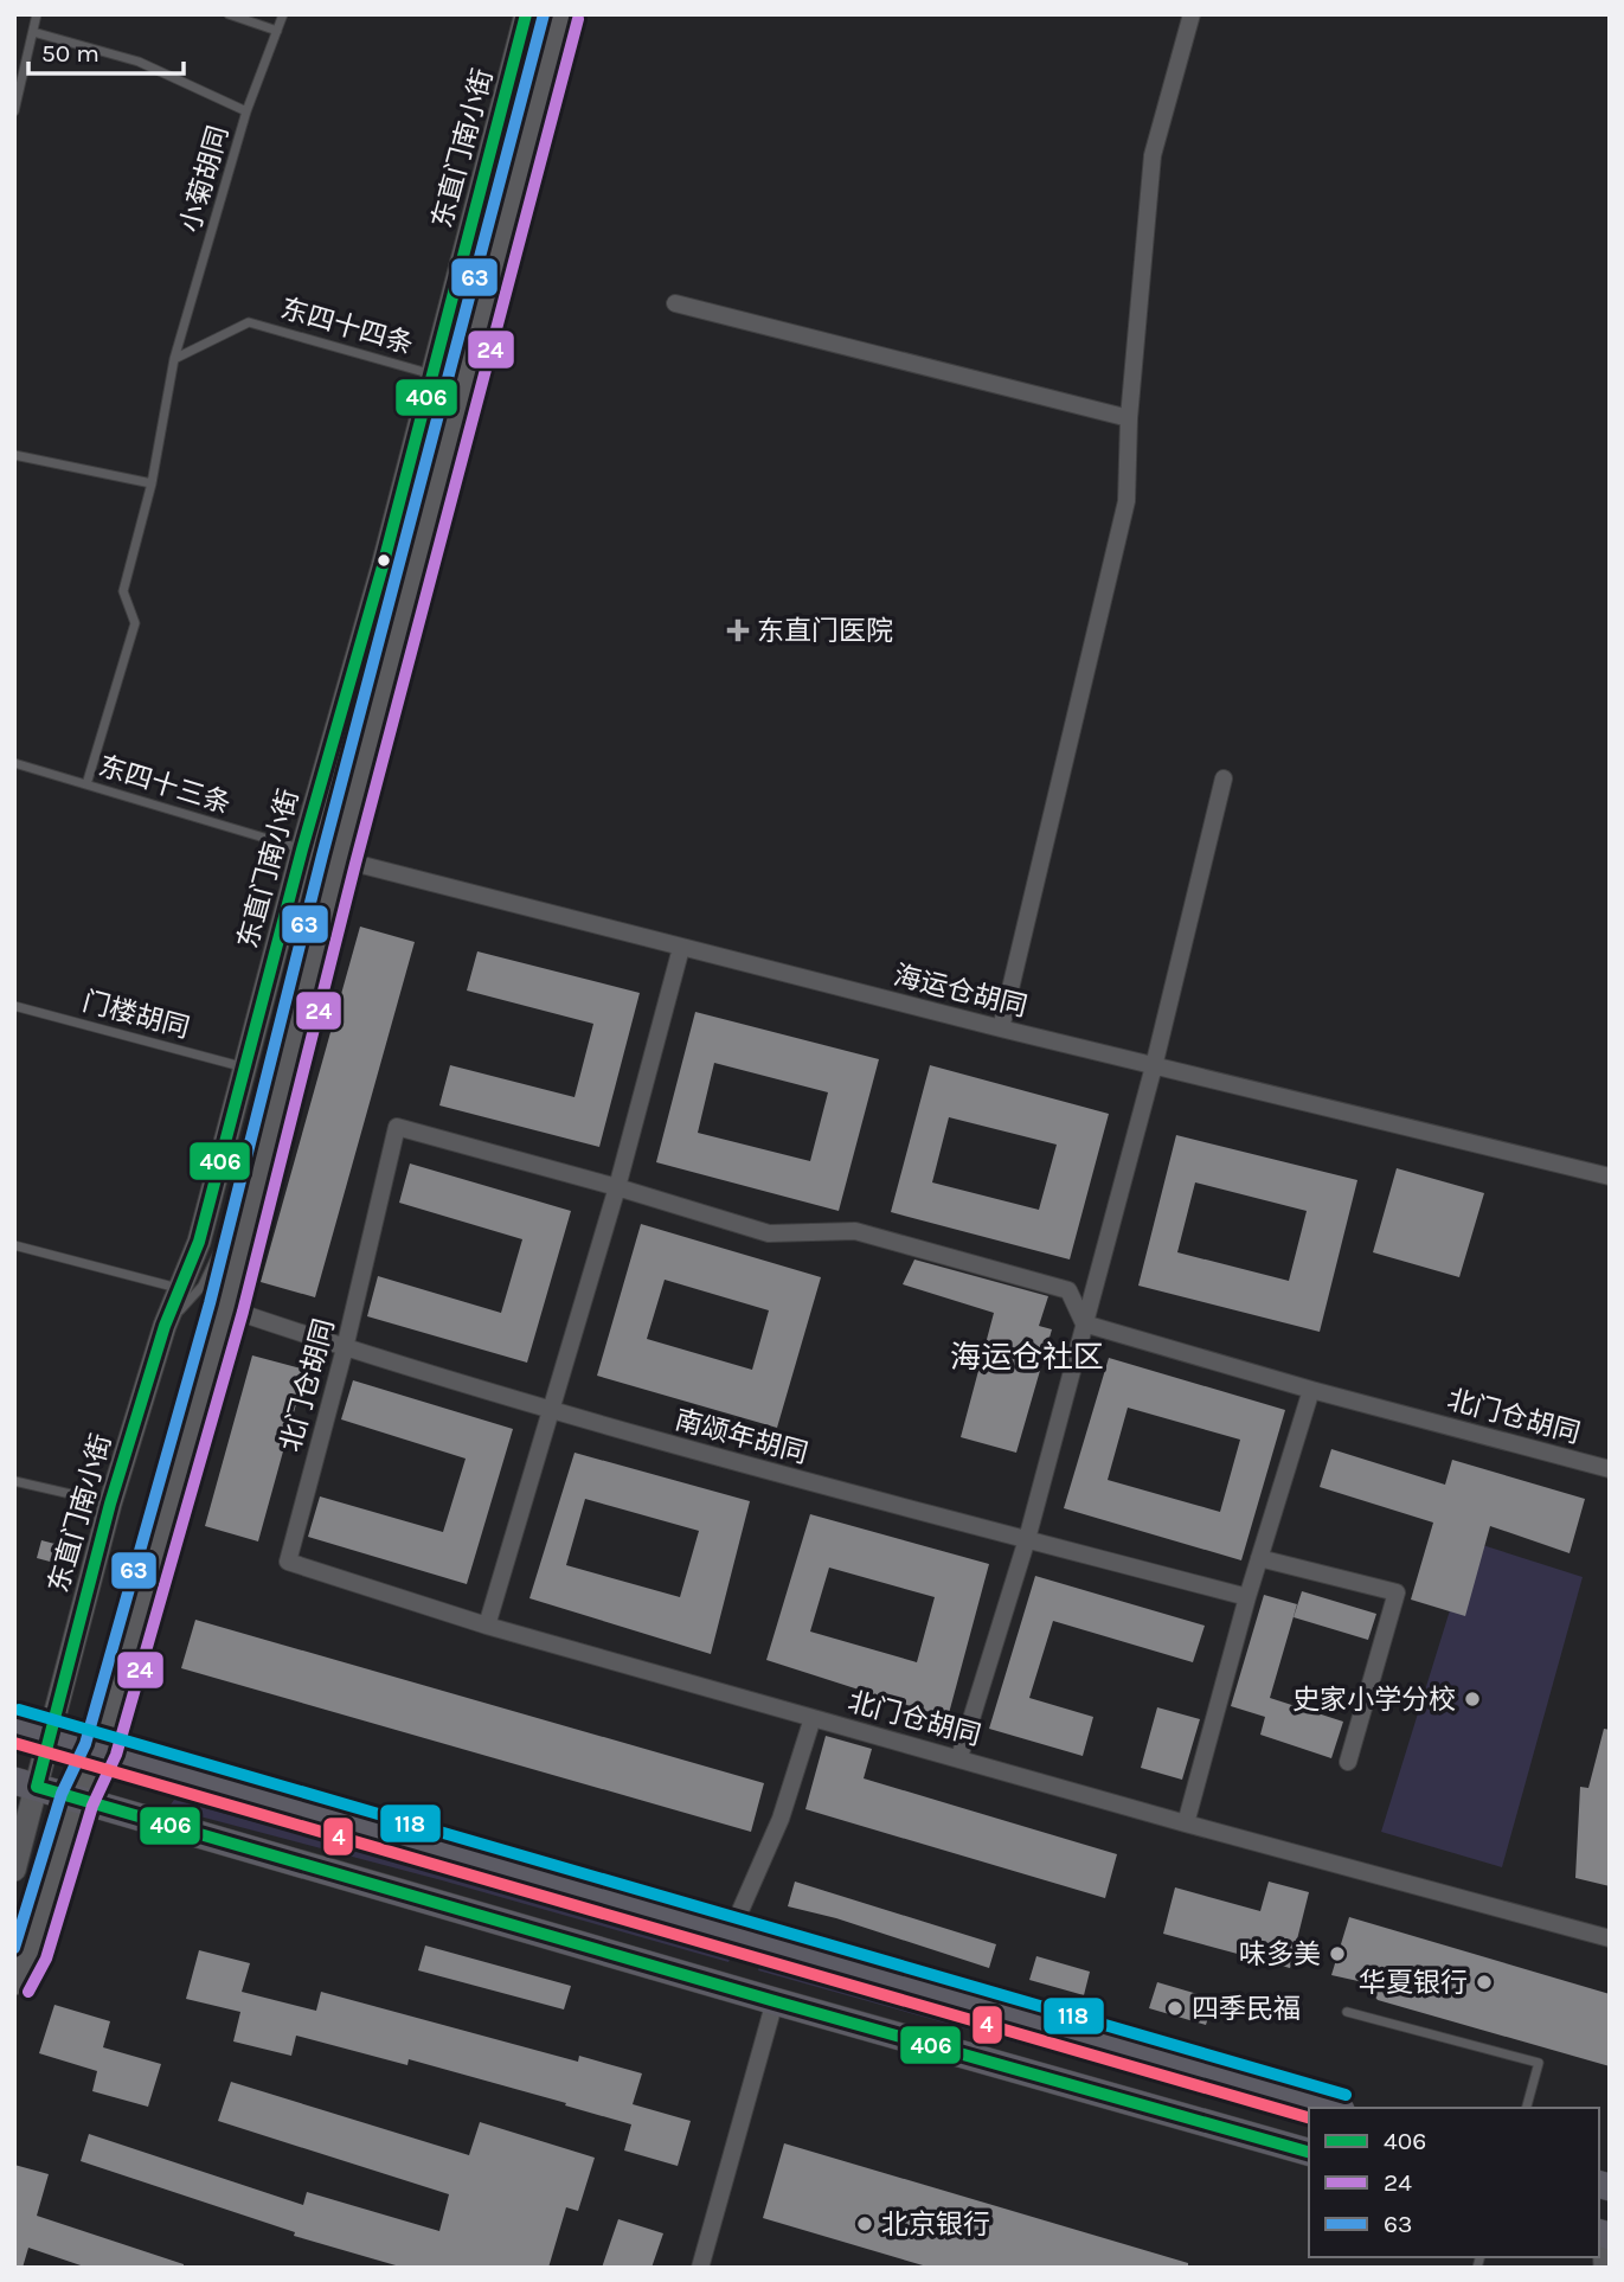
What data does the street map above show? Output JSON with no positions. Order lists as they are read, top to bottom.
{
  "streets": {
    "main road": ["东直门南小街"],
    "street": ["海运仓胡同", "北门仓胡同", "南颂年胡同"],
    "lane": [
      "小菊胡同",
      "东四十四条",
      "东四十三条",
      "门楼胡同"
    ]
  },
  "crossings": [
    ["东直门南小街", "东四十四条"],
    ["东直门南小街", "东四十三条"],
    ["东直门南小街", "海运仓胡同"],
    ["东直门南小街", "门楼胡同"],
    ["东直门南小街", "南颂年胡同"],
    ["小菊胡同", "东四十四条"],
    ["东四十三条", "海运仓胡同"],
    ["北门仓胡同", "南颂年胡同"]
  ],
  "districts": ["海运仓社区"],
  "places": {
    "health": ["东直门医院"],
    "other": [
      "史家小学分校",
      "味多美",
      "华夏银行",
      "四季民福",
      "北京银行"
    ]
  },
  "lines": [
    "transit line 406",
    "transit line 63",
    "transit line 24",
    "transit line 118",
    "transit line 4"
  ],
  "legend": ["406", "24", "63"],
  "scale_bar": "50 m"
}
